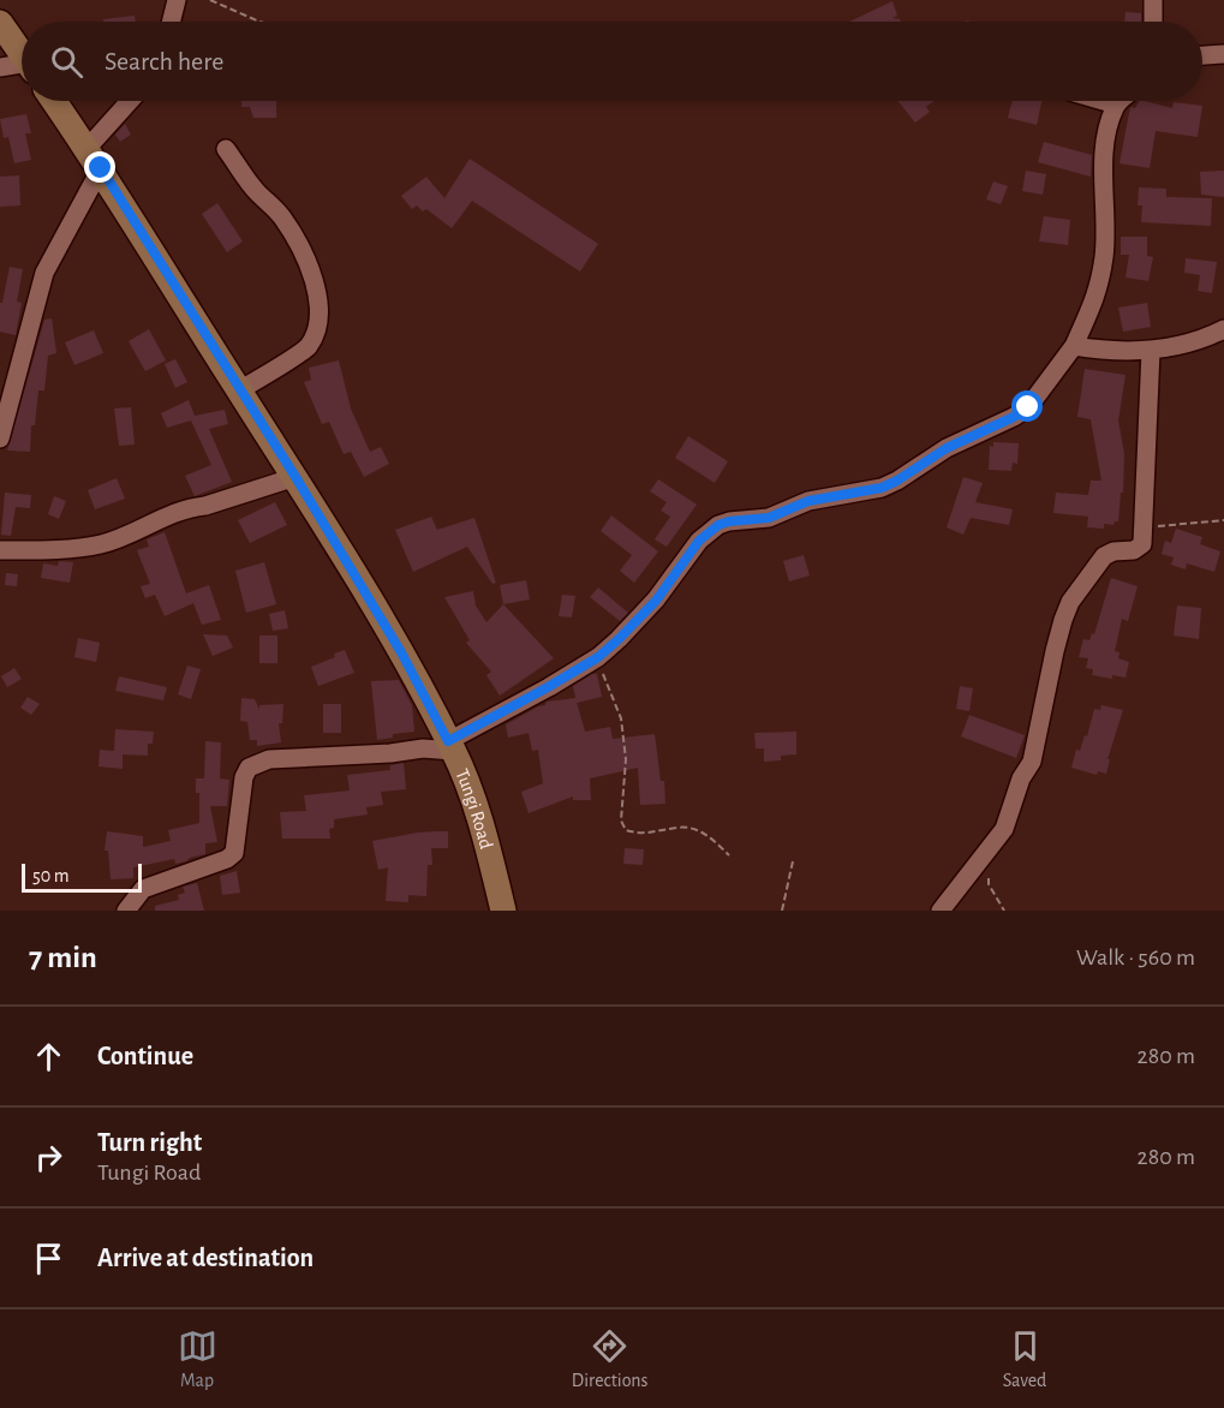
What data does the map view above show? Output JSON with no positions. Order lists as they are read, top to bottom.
{
  "streets": {
    "main road": ["Tungi Road"]
  },
  "scale_bar": "50 m",
  "page": {
    "search": "Search here",
    "scale": "50 m",
    "heading": ["7 min", "Walk · 560 m"],
    "list": [
      ["Continue", "280 m"],
      ["Turn right", "Tungi Road", "280 m"],
      "Arrive at destination"
    ],
    "nav": ["Map", "Directions", "Saved"]
  }
}
